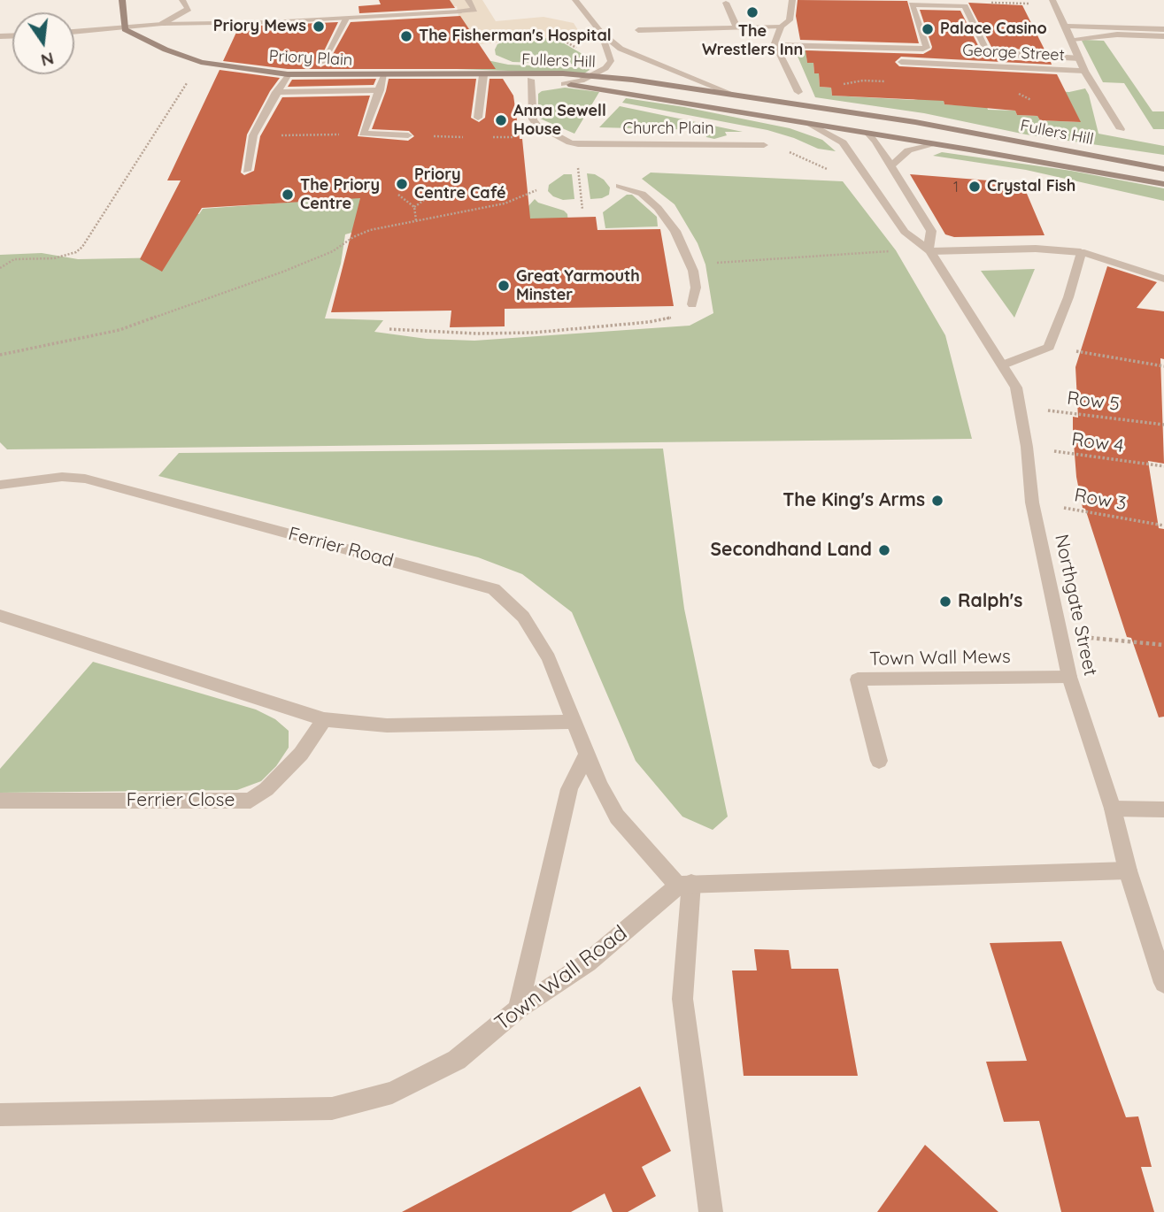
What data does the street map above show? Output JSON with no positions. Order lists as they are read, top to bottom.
{
  "streets": {
    "main road": ["Priory Plain", "Fullers Hill"],
    "street": [
      "George Street",
      "Church Plain",
      "Ferrier Road",
      "Northgate Street",
      "Town Wall Mews",
      "Ferrier Close",
      "Town Wall Road"
    ],
    "path": ["Row 5", "Row 4", "Row 3"]
  },
  "crossings": [
    ["Priory Plain", "Fullers Hill"],
    ["Fullers Hill", "Church Plain"],
    ["Fullers Hill", "Northgate Street"],
    ["Row 5", "Northgate Street"],
    ["Row 4", "Northgate Street"],
    ["Row 3", "Northgate Street"],
    ["Ferrier Road", "Town Wall Road"],
    ["Northgate Street", "Town Wall Mews"]
  ],
  "places": [
    "The Wrestlers Inn",
    "Priory Mews",
    "Palace Casino",
    "The Fisherman's Hospital",
    "Anna Sewell House",
    "Priory Centre Café",
    "Crystal Fish",
    "The Priory Centre",
    "Great Yarmouth Minster",
    "The King's Arms",
    "Secondhand Land",
    "Ralph's"
  ],
  "house_numbers": ["1"],
  "north": "bottom"
}
